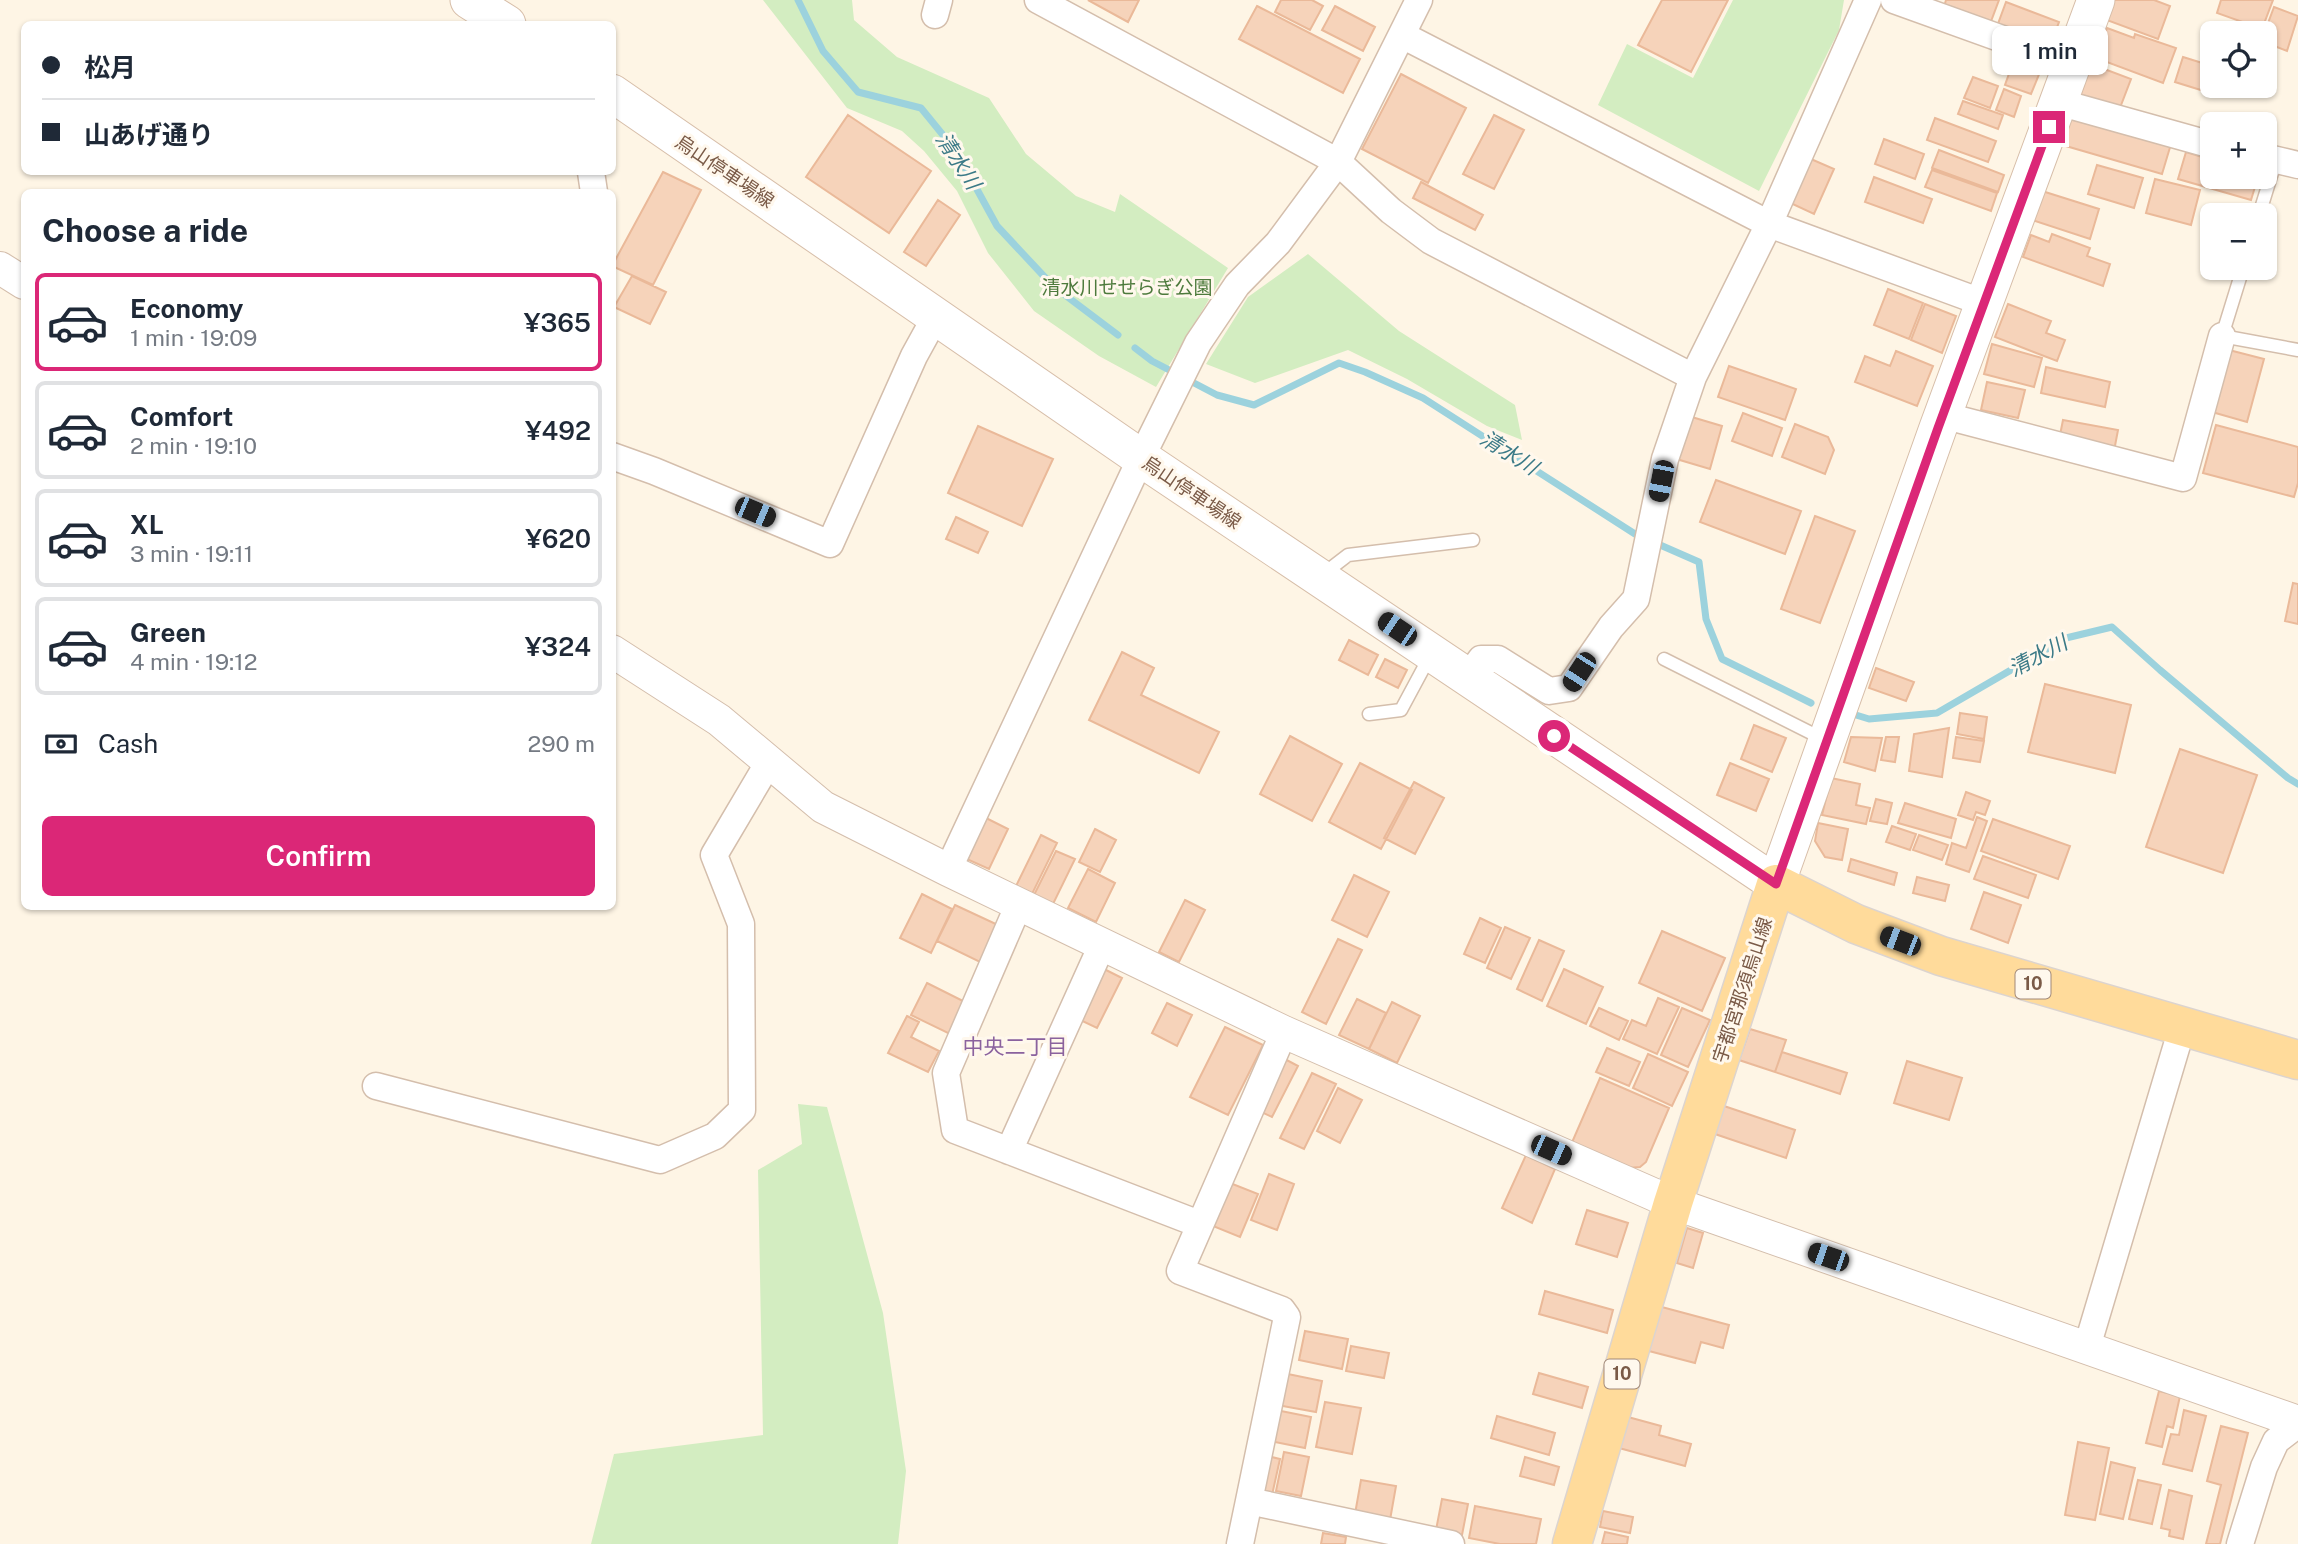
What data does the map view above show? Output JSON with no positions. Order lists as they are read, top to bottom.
{
  "streets": {
    "main road": ["烏山停車場線", "10", "宇都宮那須烏山線"]
  },
  "crossings": [
    ["烏山停車場線", "10"],
    ["烏山停車場線", "宇都宮那須烏山線"],
    ["10", "宇都宮那須烏山線"]
  ],
  "districts": ["中央二丁目"],
  "water": ["清水川"],
  "parks": ["清水川せせらぎ公園"],
  "page": {
    "map_buttons": ["+", "−"],
    "banner": ["松月", "山あげ通り"],
    "bubble": "1 min",
    "heading": "Choose a ride",
    "list": [
      {
        "name": "Economy",
        "note": "1 min · 19:09",
        "value": "¥365"
      },
      {
        "name": "Comfort",
        "note": "2 min · 19:10",
        "value": "¥492"
      },
      {
        "name": "XL",
        "note": "3 min · 19:11",
        "value": "¥620"
      },
      {
        "name": "Green",
        "note": "4 min · 19:12",
        "value": "¥324"
      }
    ],
    "pay": ["Cash", "290 m"],
    "buttons": "Confirm"
  }
}
